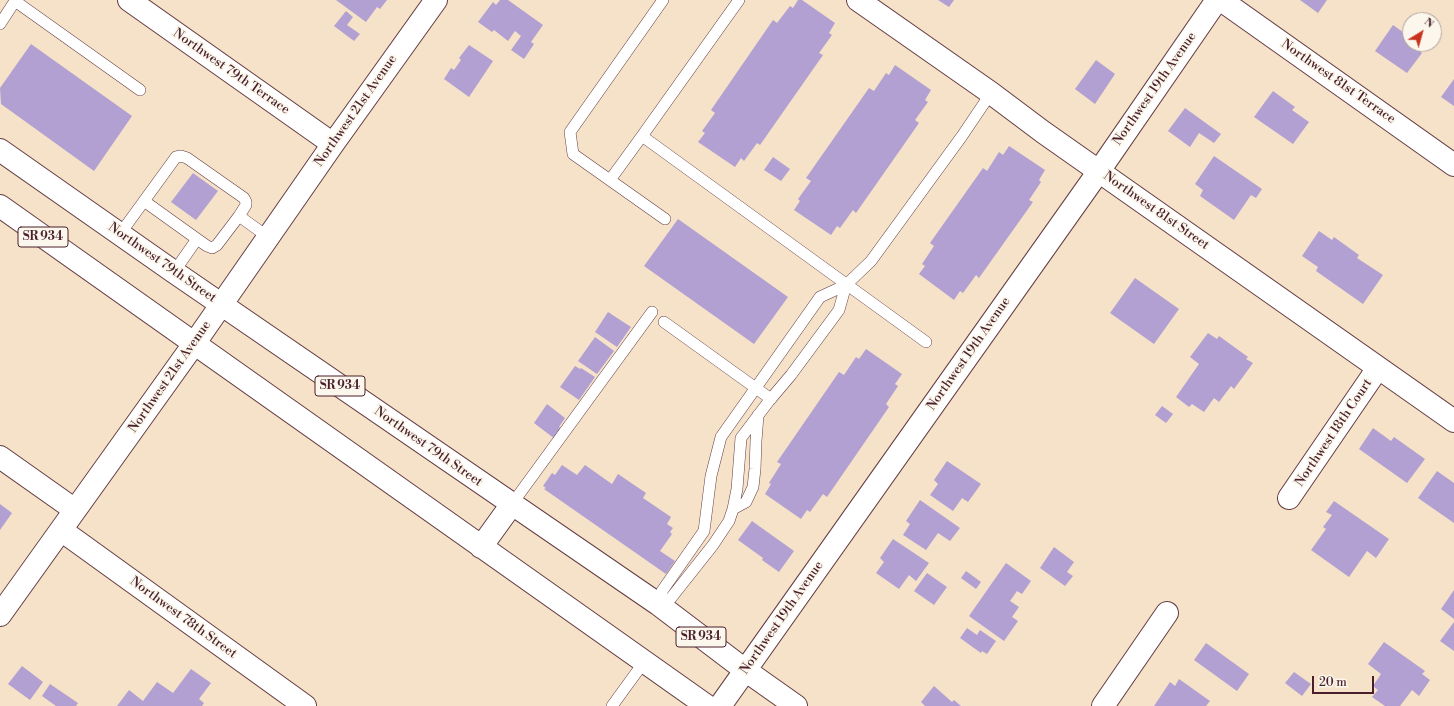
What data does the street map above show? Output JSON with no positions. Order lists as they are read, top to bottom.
{
  "streets": {
    "street": [
      "Northwest 79th Terrace",
      "Northwest 81st Terrace",
      "Northwest 19th Avenue",
      "Northwest 21st Avenue",
      "Northwest 81st Street",
      "SR 934",
      "Northwest 79th Street",
      "Northwest 18th Court",
      "Northwest 78th Street"
    ]
  },
  "crossings": [
    ["Northwest 79th Terrace", "Northwest 21st Avenue"],
    ["Northwest 19th Avenue", "Northwest 81st Street"],
    ["Northwest 19th Avenue", "Northwest 79th Street"],
    ["Northwest 21st Avenue", "SR 934"],
    ["Northwest 21st Avenue", "Northwest 79th Street"],
    ["Northwest 21st Avenue", "Northwest 78th Street"],
    ["Northwest 81st Street", "Northwest 18th Court"]
  ],
  "scale_bar": "20 m",
  "north": "top right"
}
